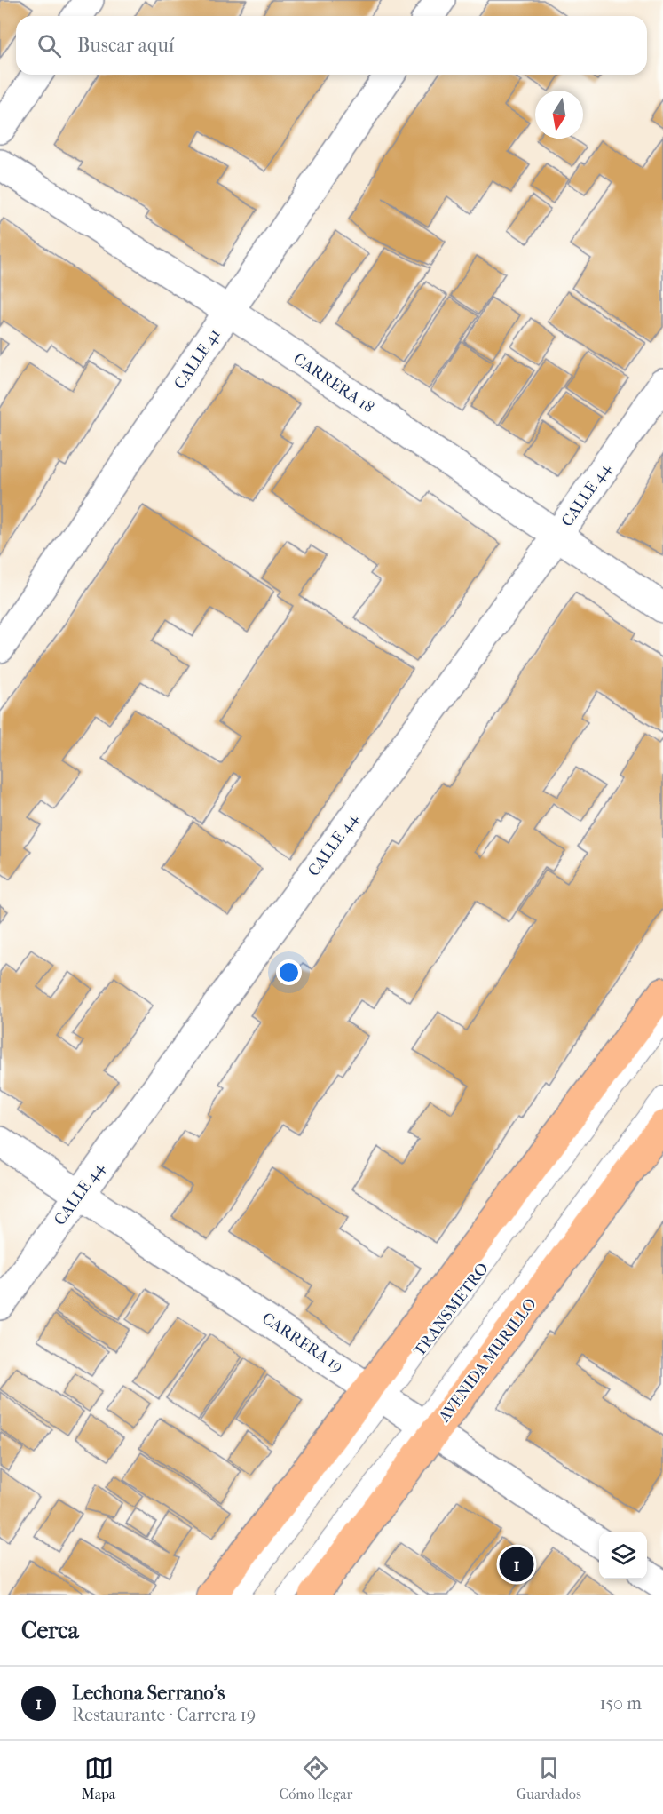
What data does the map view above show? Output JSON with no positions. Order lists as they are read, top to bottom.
{
  "streets": {
    "main road": ["AVENIDA MURILLO"],
    "street": [
      "CALLE 41",
      "CARRERA 18",
      "CALLE 44",
      "CARRERA 19"
    ],
    "lane": ["TRANSMETRO"]
  },
  "crossings": [
    ["CALLE 41", "CARRERA 18"],
    ["CARRERA 18", "CALLE 44"],
    ["CALLE 44", "CARRERA 19"],
    ["TRANSMETRO", "CARRERA 19"],
    ["CARRERA 19", "AVENIDA MURILLO"]
  ],
  "north": "bottom",
  "page": {
    "search": "Buscar aquí",
    "pins": "1",
    "heading": "Cerca",
    "list": [
      {
        "mark": "1",
        "name": "Lechona Serrano's",
        "note": "Restaurante · Carrera 19",
        "value": "150 m"
      }
    ],
    "nav": ["Mapa", "Cómo llegar", "Guardados"]
  }
}
